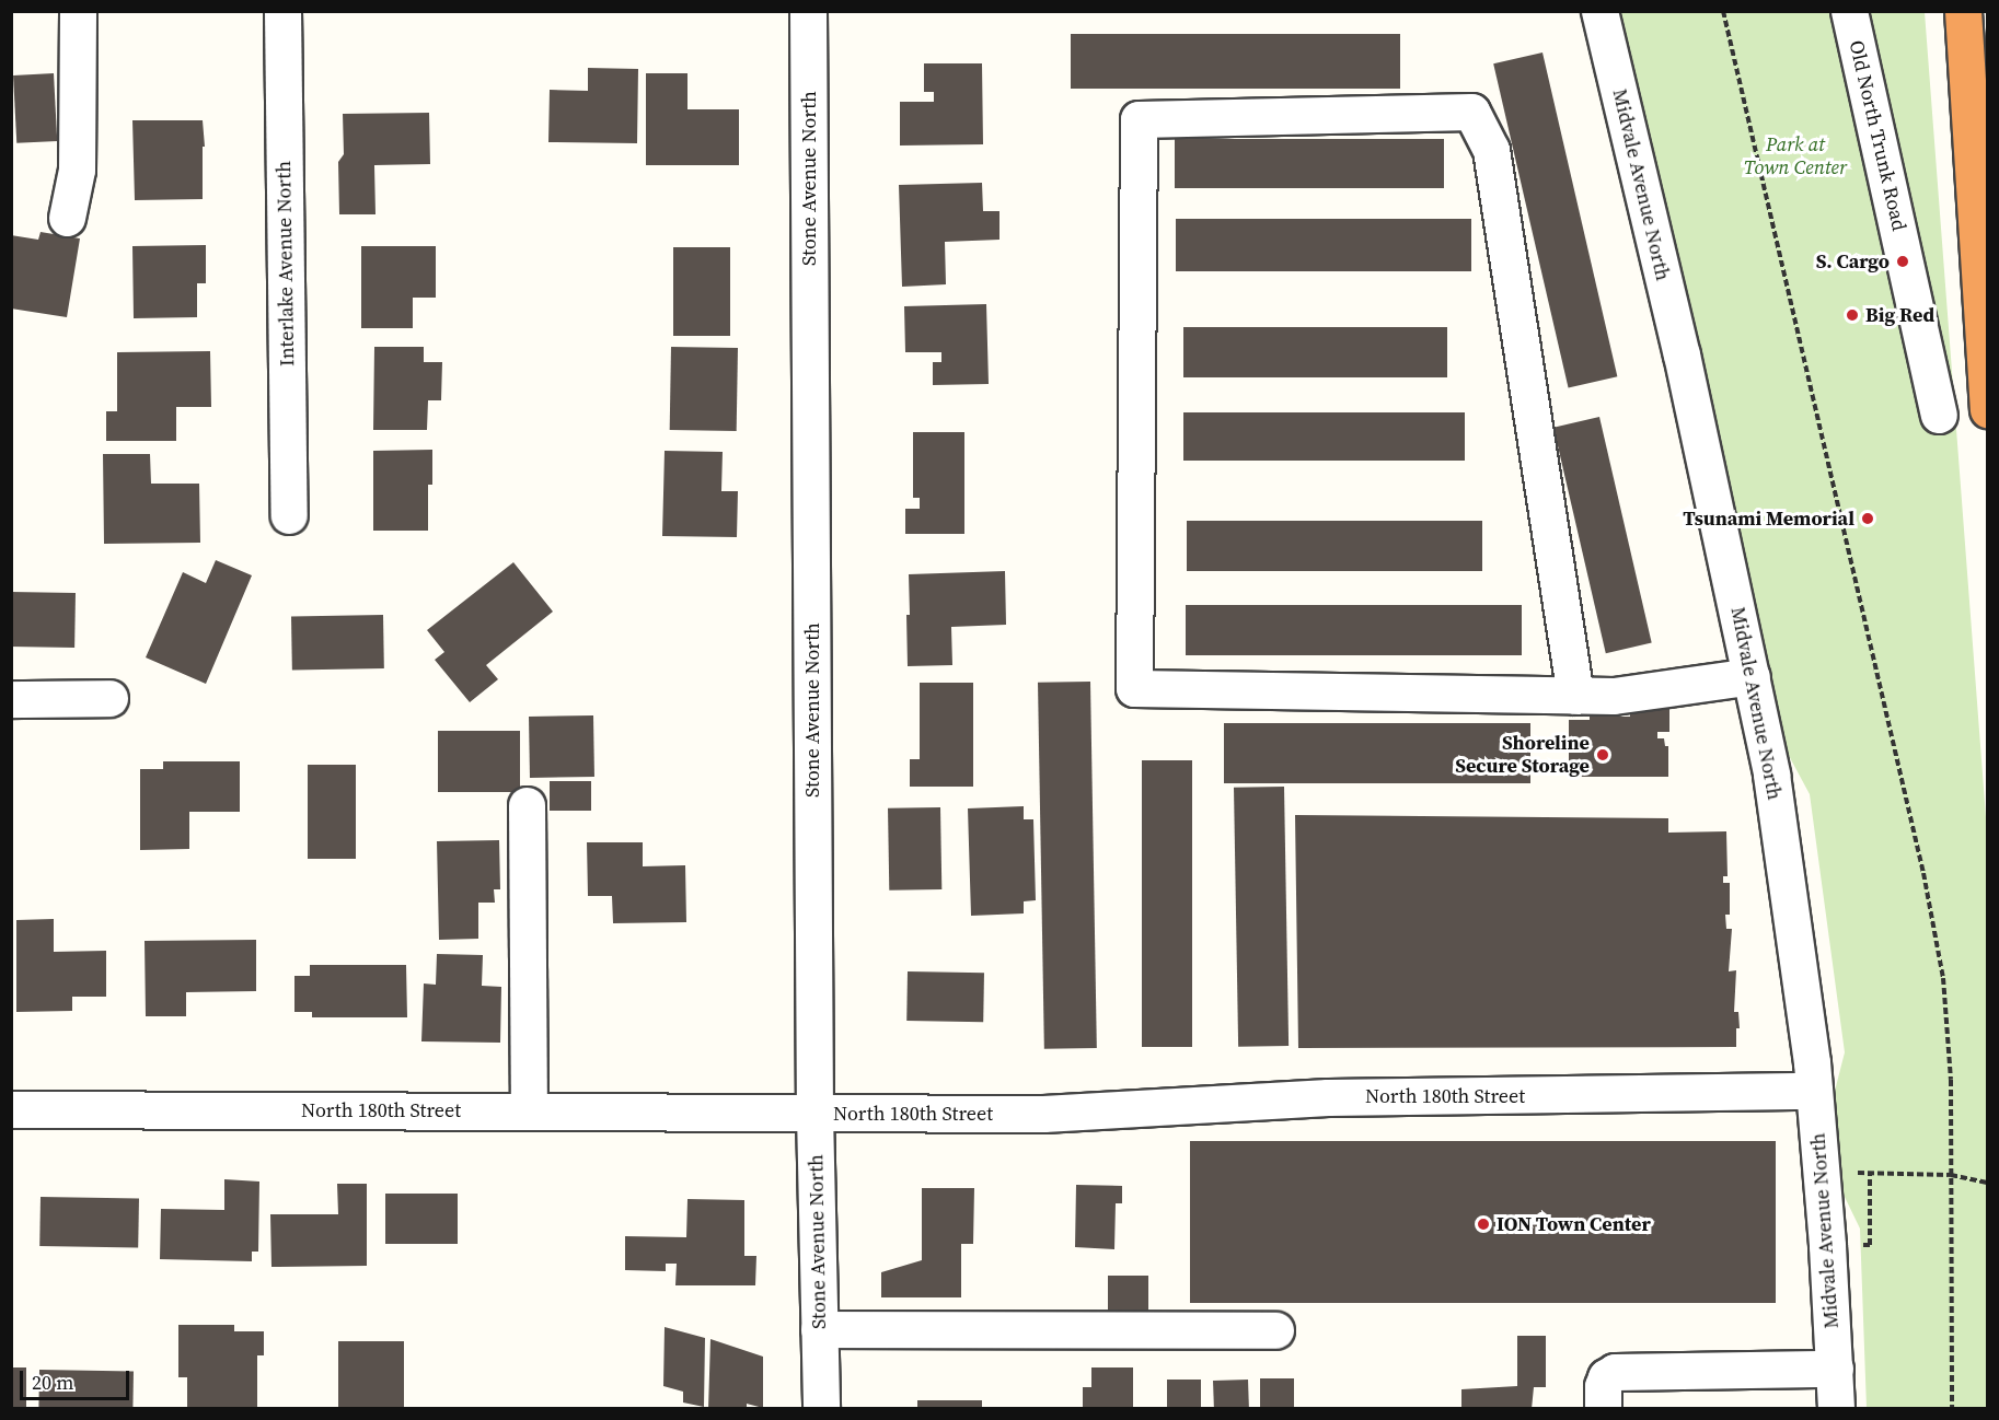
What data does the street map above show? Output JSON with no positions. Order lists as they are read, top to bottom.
{
  "streets": {
    "street": [
      "Old North Trunk Road",
      "Stone Avenue North",
      "Midvale Avenue North",
      "Interlake Avenue North",
      "North 180th Street"
    ]
  },
  "crossings": [
    ["Stone Avenue North", "North 180th Street"],
    ["Midvale Avenue North", "North 180th Street"]
  ],
  "parks": ["Park at Town Center"],
  "places": [
    "S. Cargo",
    "Big Red",
    "Tsunami Memorial",
    "Shoreline Secure Storage",
    "ION Town Center"
  ],
  "scale_bar": "20 m"
}
